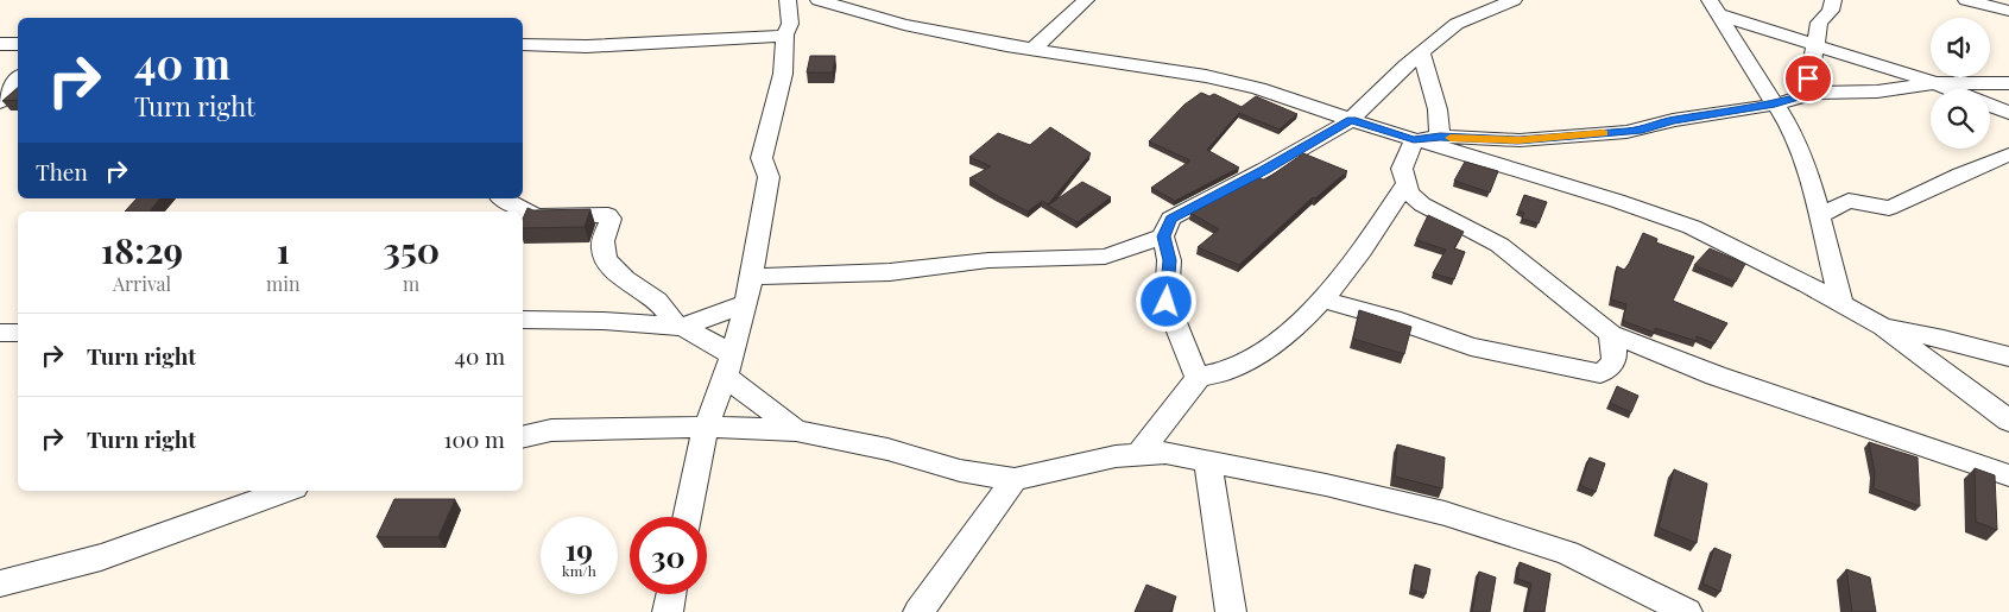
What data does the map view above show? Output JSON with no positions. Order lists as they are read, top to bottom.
{
  "page": {
    "turn": ["40 m", "Turn right"],
    "then": "Then",
    "eta": [
      "18:29",
      "Arrival",
      "1",
      "min",
      "350",
      "m"
    ],
    "list": [
      {
        "name": "Turn right",
        "value": "40 m"
      },
      {
        "name": "Turn right",
        "value": "100 m"
      }
    ],
    "speed": "19 km/h",
    "limit": "30"
  }
}
